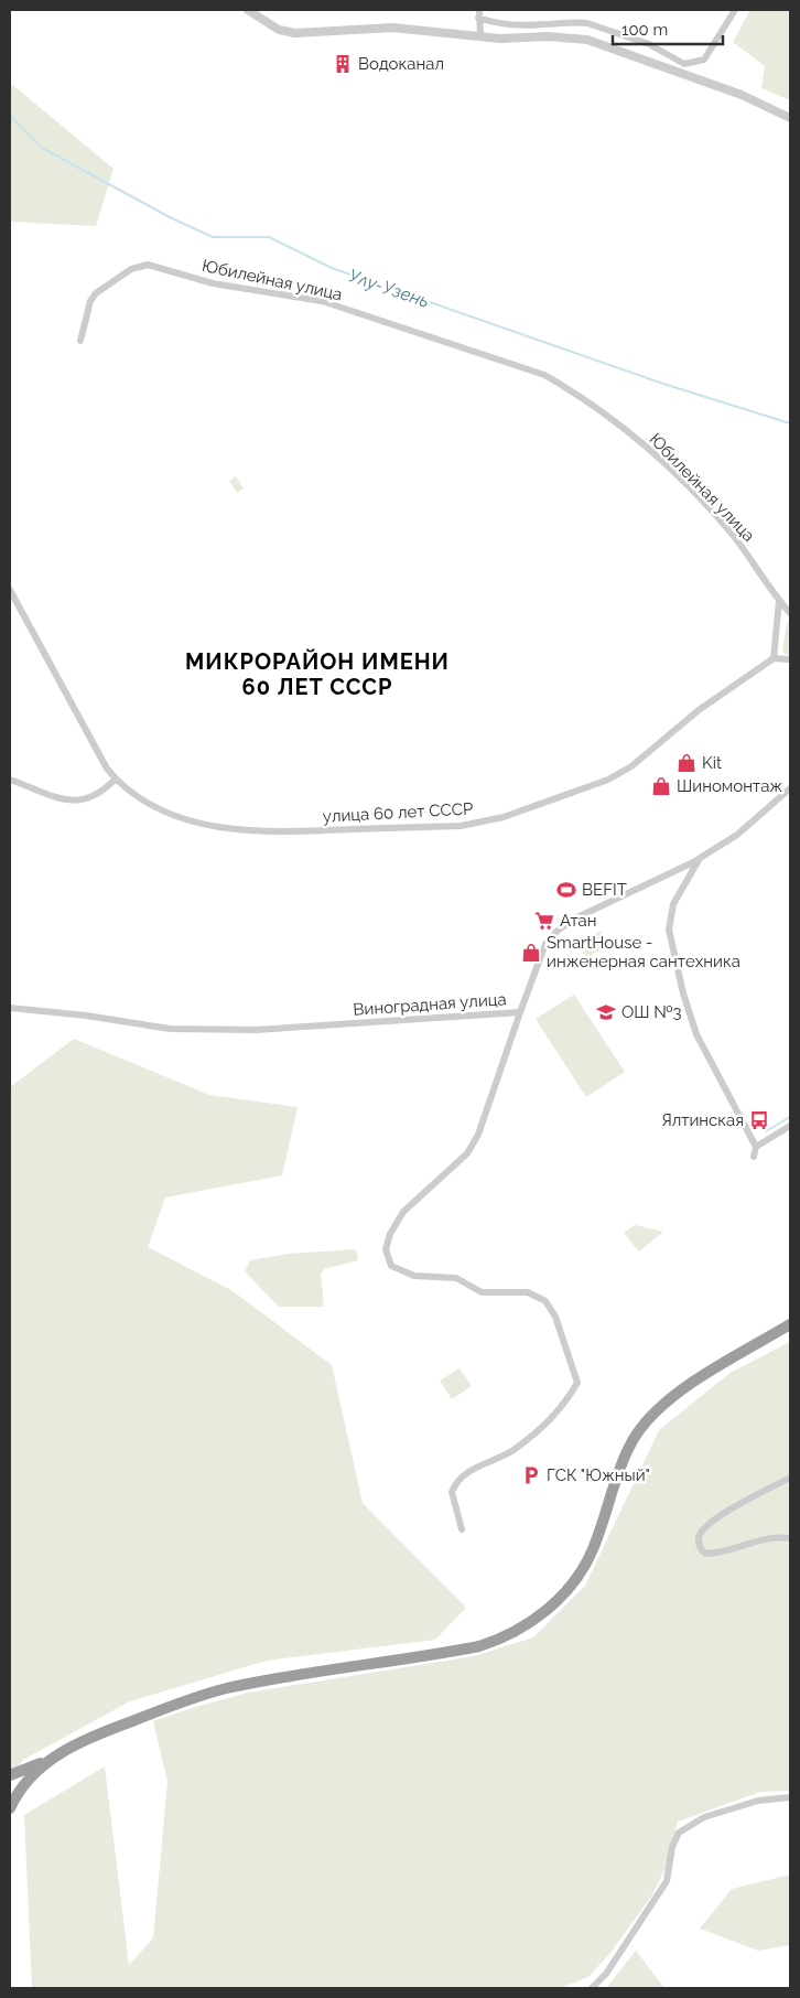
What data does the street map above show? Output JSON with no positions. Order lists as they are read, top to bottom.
{
  "streets": {
    "street": ["Юбилейная улица", "улица 60 лет СССР", "Виноградная улица"]
  },
  "districts": ["МИКРОРАЙОН ИМЕНИ 60 ЛЕТ СССР"],
  "water": ["Улу-Узень"],
  "places": {
    "building": ["Водоканал"],
    "shop": ["Kit", "Шиномонтаж", "SmartHouse - инженерная сантехника"],
    "sports": ["BEFIT"],
    "supermarket": ["Атан"],
    "school or university": ["ОШ №3"],
    "bus stop": ["Ялтинская"],
    "parking": ["ГСК \"Южный\""]
  },
  "scale_bar": "100 m"
}
